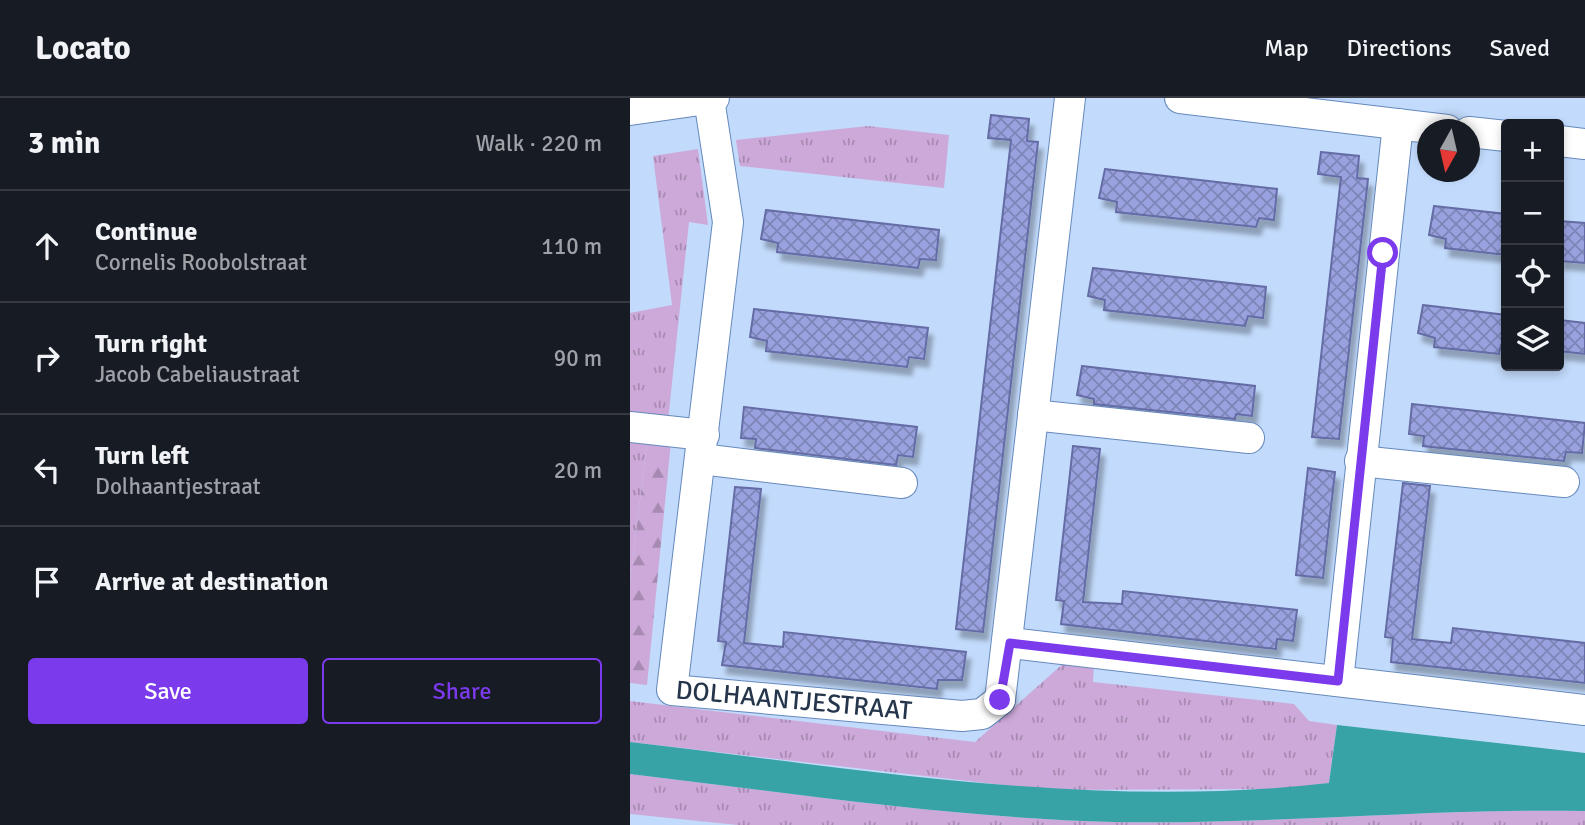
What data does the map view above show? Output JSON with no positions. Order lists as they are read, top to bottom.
{
  "streets": {
    "street": ["DOLHAANTJESTRAAT"]
  },
  "north": "bottom",
  "page": {
    "header": "Locato",
    "nav": ["Map", "Directions", "Saved"],
    "heading": ["3 min", "Walk · 220 m"],
    "map_buttons": ["+", "−"],
    "list": [
      ["Continue", "Cornelis Roobolstraat", "110 m"],
      ["Turn right", "Jacob Cabeliaustraat", "90 m"],
      ["Turn left", "Dolhaantjestraat", "20 m"],
      "Arrive at destination"
    ],
    "buttons": ["Save", "Share"]
  }
}
